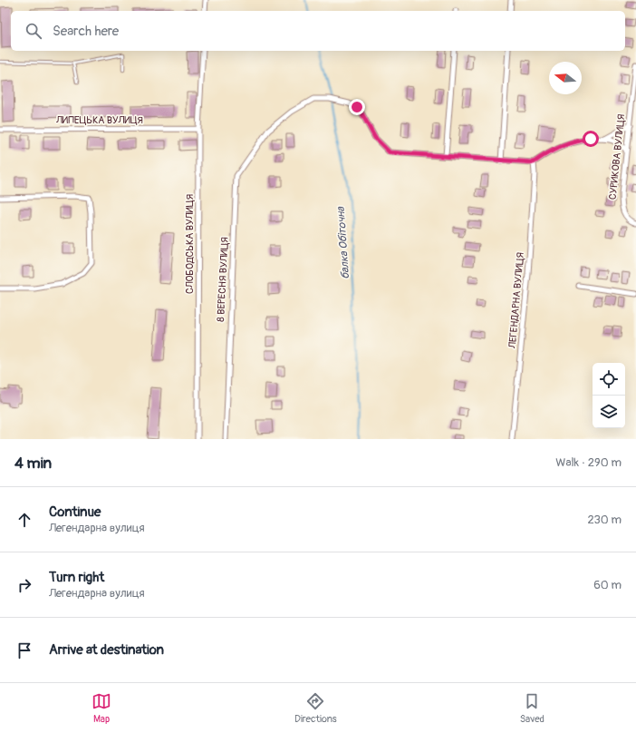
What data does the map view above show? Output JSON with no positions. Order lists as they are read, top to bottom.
{
  "streets": {
    "street": [
      "ЛИПЕЦЬКА ВУЛИЦЯ",
      "СУРИКОВА ВУЛИЦЯ",
      "СЛОБОДСЬКА ВУЛИЦЯ",
      "8 ВЕРЕСНЯ ВУЛИЦЯ",
      "ЛЕГЕНДАРНА ВУЛИЦЯ"
    ]
  },
  "crossings": [
    ["ЛИПЕЦЬКА ВУЛИЦЯ", "СЛОБОДСЬКА ВУЛИЦЯ"]
  ],
  "water": ["балка Обіточна"],
  "north": "left",
  "page": {
    "search": "Search here",
    "heading": ["4 min", "Walk · 290 m"],
    "list": [
      ["Continue", "Легендарна вулиця", "230 m"],
      ["Turn right", "Легендарна вулиця", "60 m"],
      "Arrive at destination"
    ],
    "nav": ["Map", "Directions", "Saved"]
  }
}
